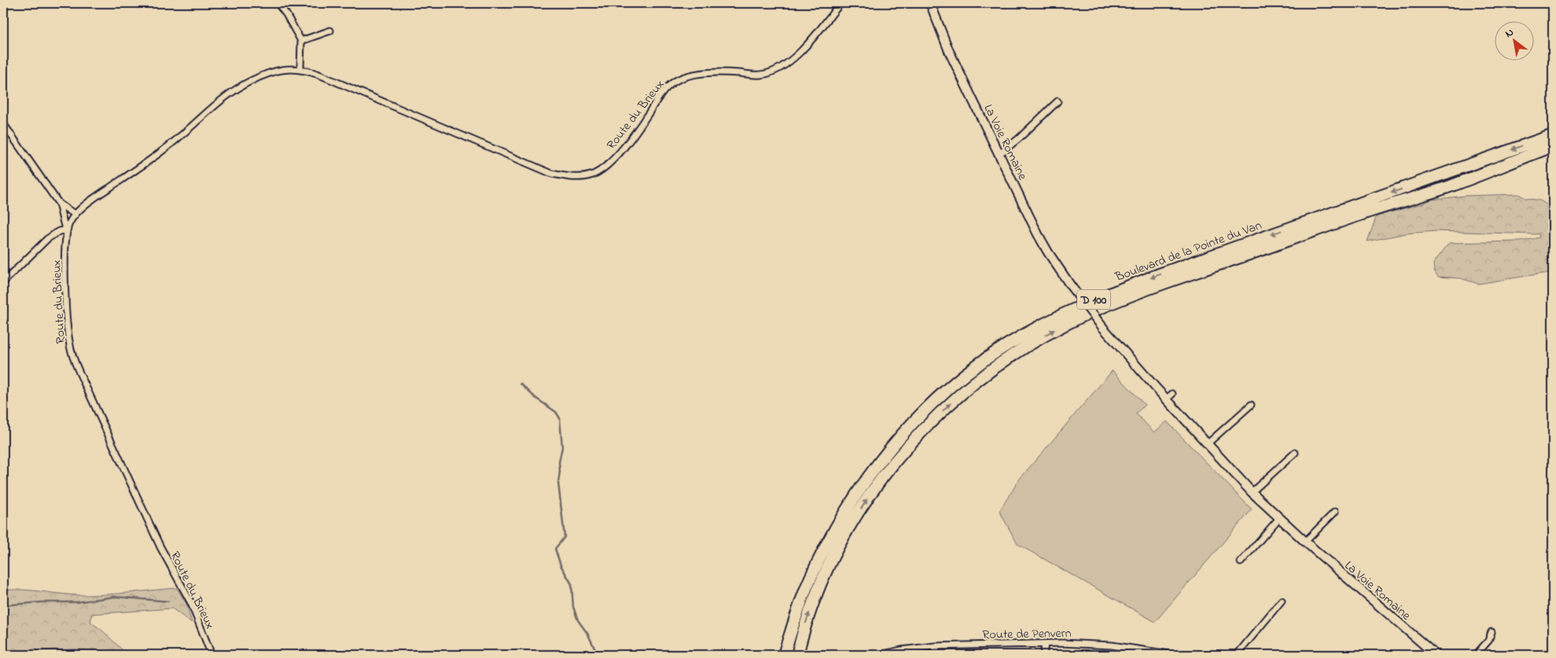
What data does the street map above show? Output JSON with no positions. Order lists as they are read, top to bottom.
{
  "streets": {
    "highway": ["Boulevard de la Pointe du Van", "D 100"],
    "street": ["Route du Brieux", "La Voie Romaine", "Route de Penvern"]
  },
  "north": "top left"
}
